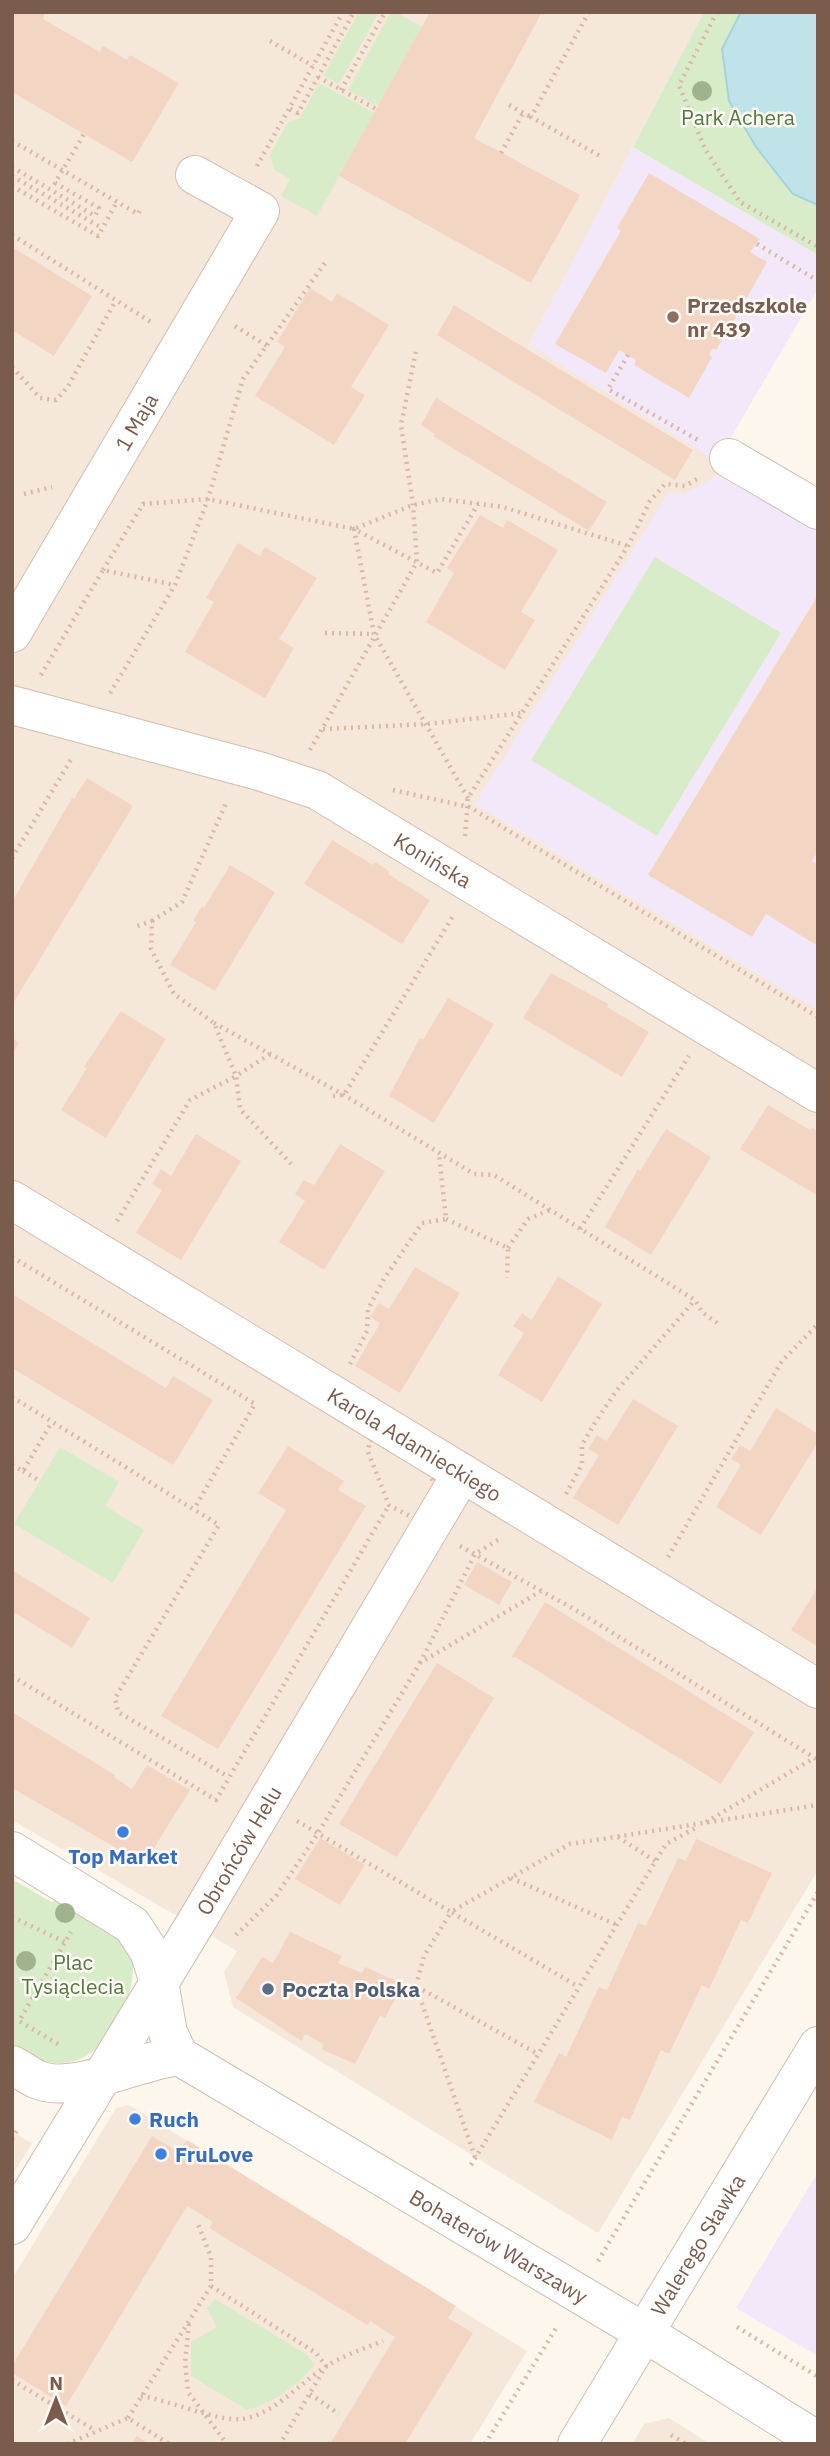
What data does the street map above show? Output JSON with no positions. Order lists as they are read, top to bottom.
{
  "streets": {
    "street": [
      "1 Maja",
      "Konińska",
      "Karola Adamieckiego",
      "Obrońców Helu",
      "Walerego Sławka",
      "Bohaterów Warszawy"
    ]
  },
  "crossings": [
    ["Karola Adamieckiego", "Obrońców Helu"],
    ["Walerego Sławka", "Bohaterów Warszawy"]
  ],
  "parks": ["Park Achera", "Plac Tysiąclecia"],
  "places": [
    "Przedszkole nr 439",
    "Top Market",
    "Poczta Polska",
    "Ruch",
    "FruLove"
  ],
  "north": "top"
}
